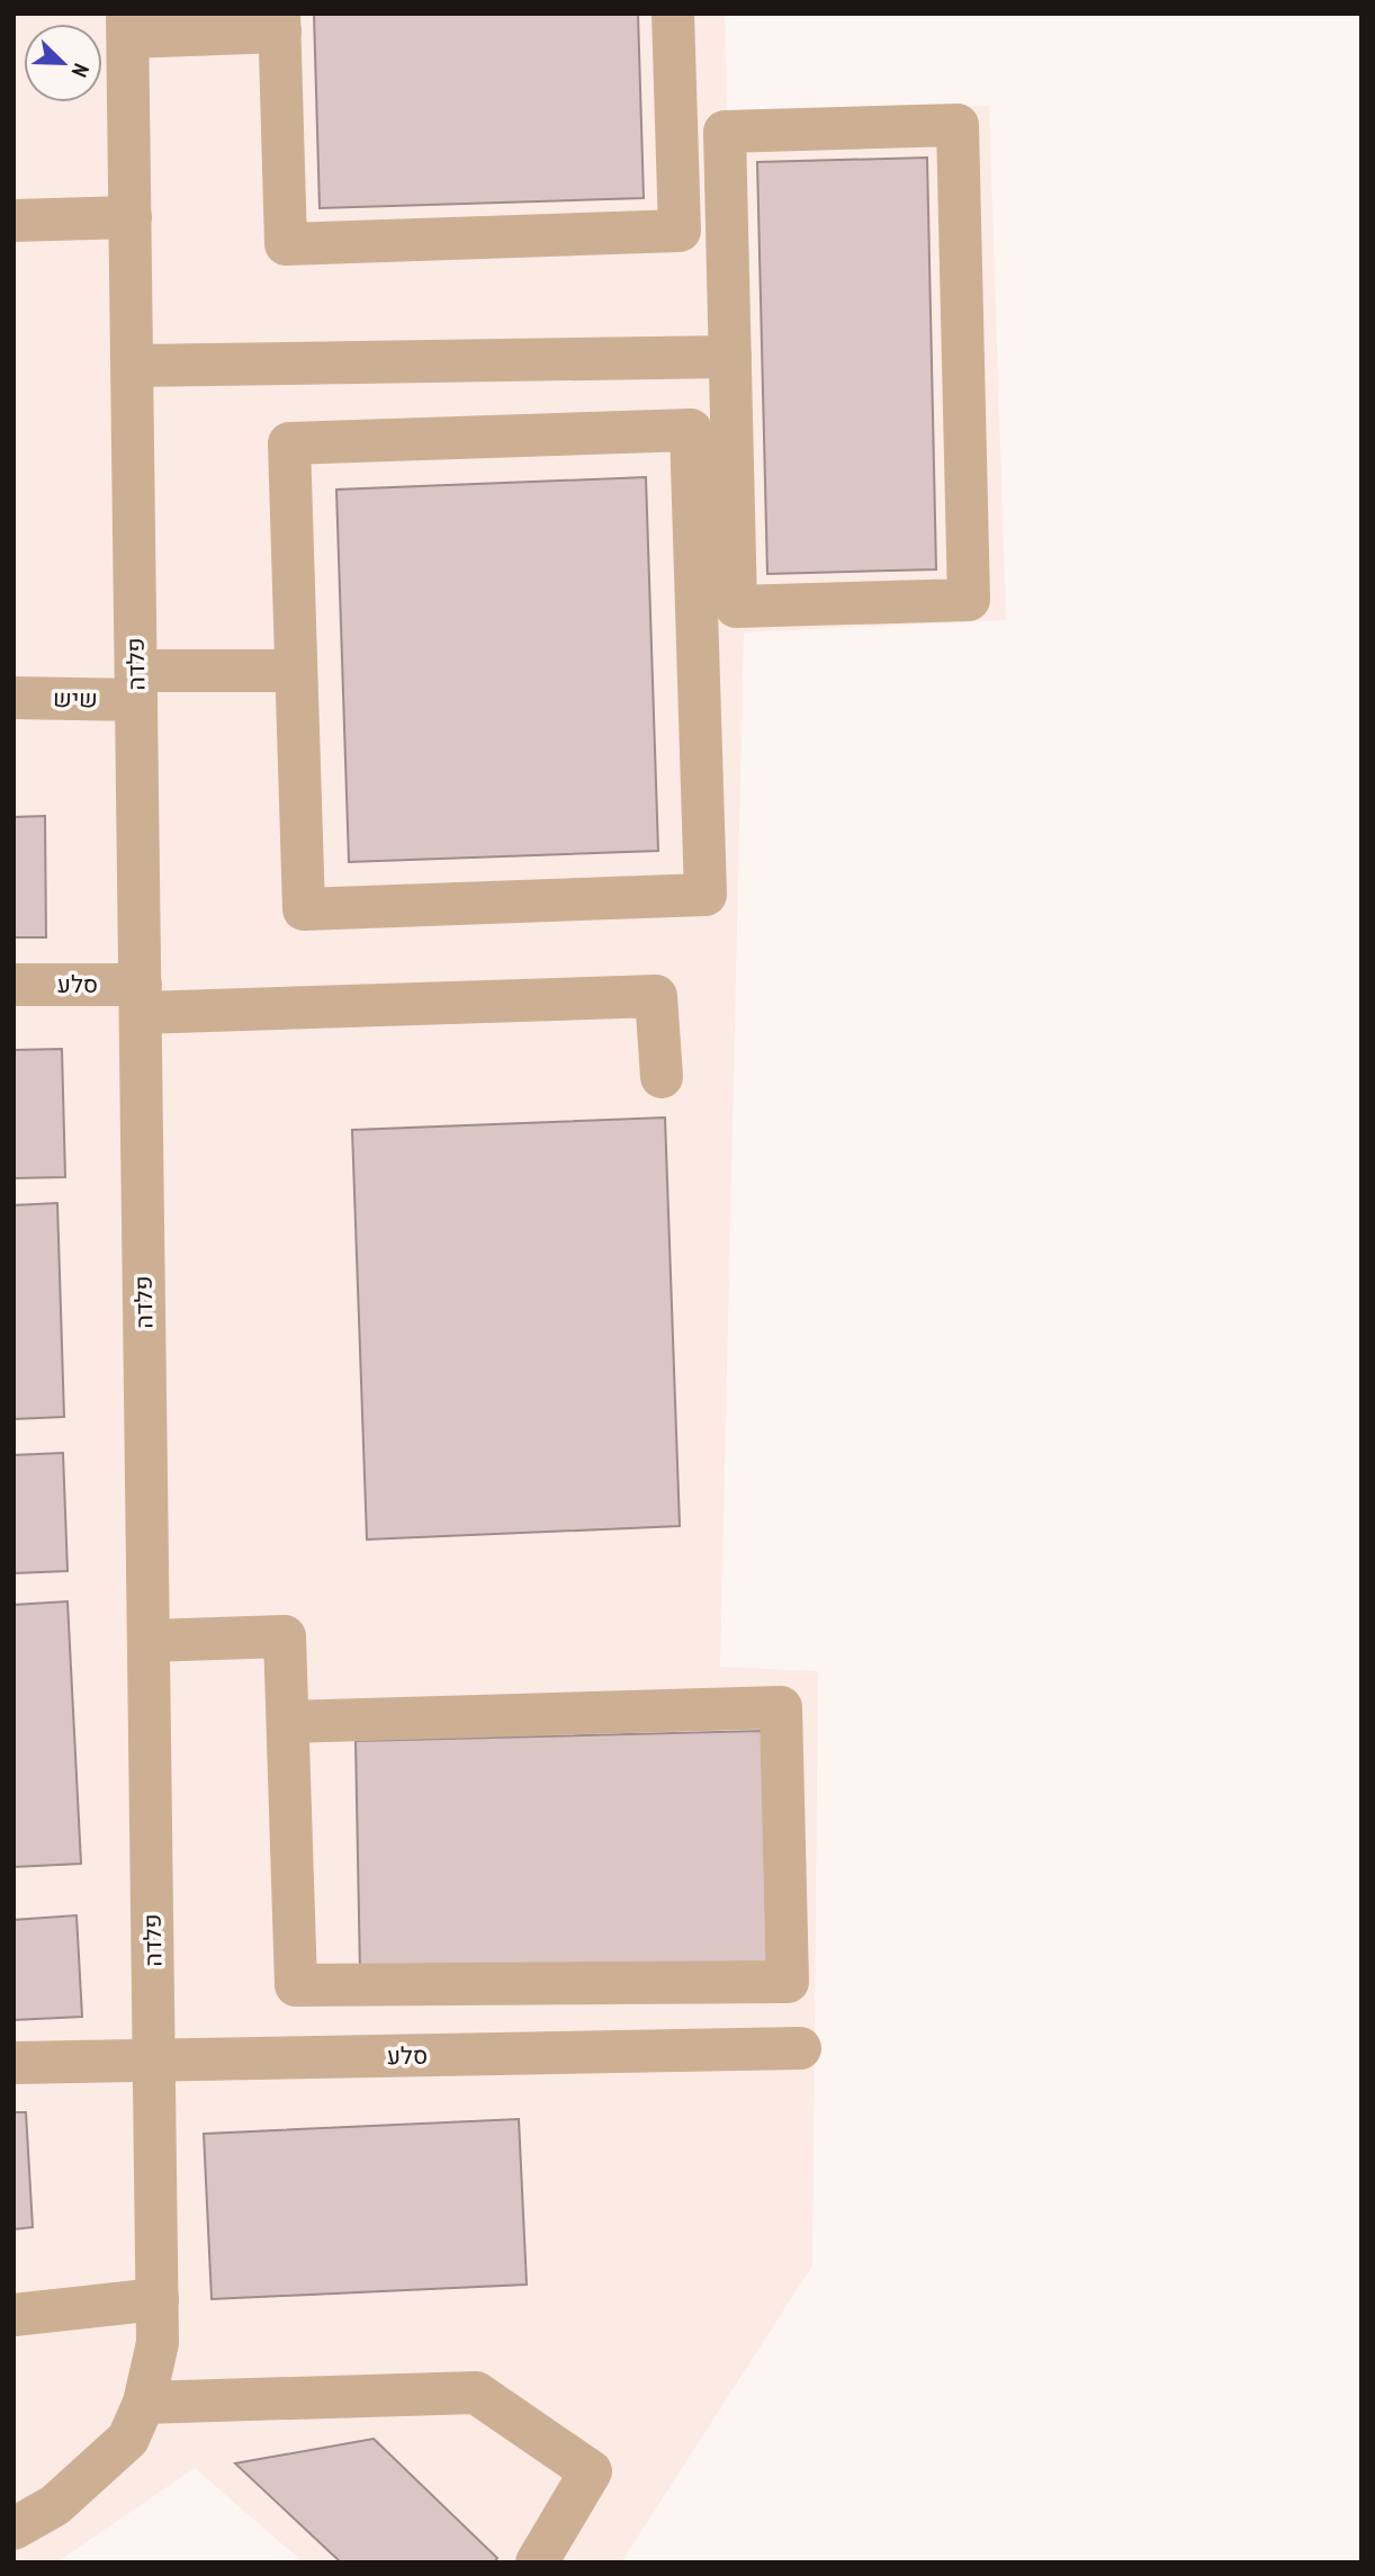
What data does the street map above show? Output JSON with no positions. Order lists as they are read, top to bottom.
{
  "streets": {
    "street": ["פלדה", "שיש", "סלע"]
  },
  "crossings": [
    ["פלדה", "שיש"],
    ["פלדה", "סלע"]
  ],
  "north": "bottom right"
}
